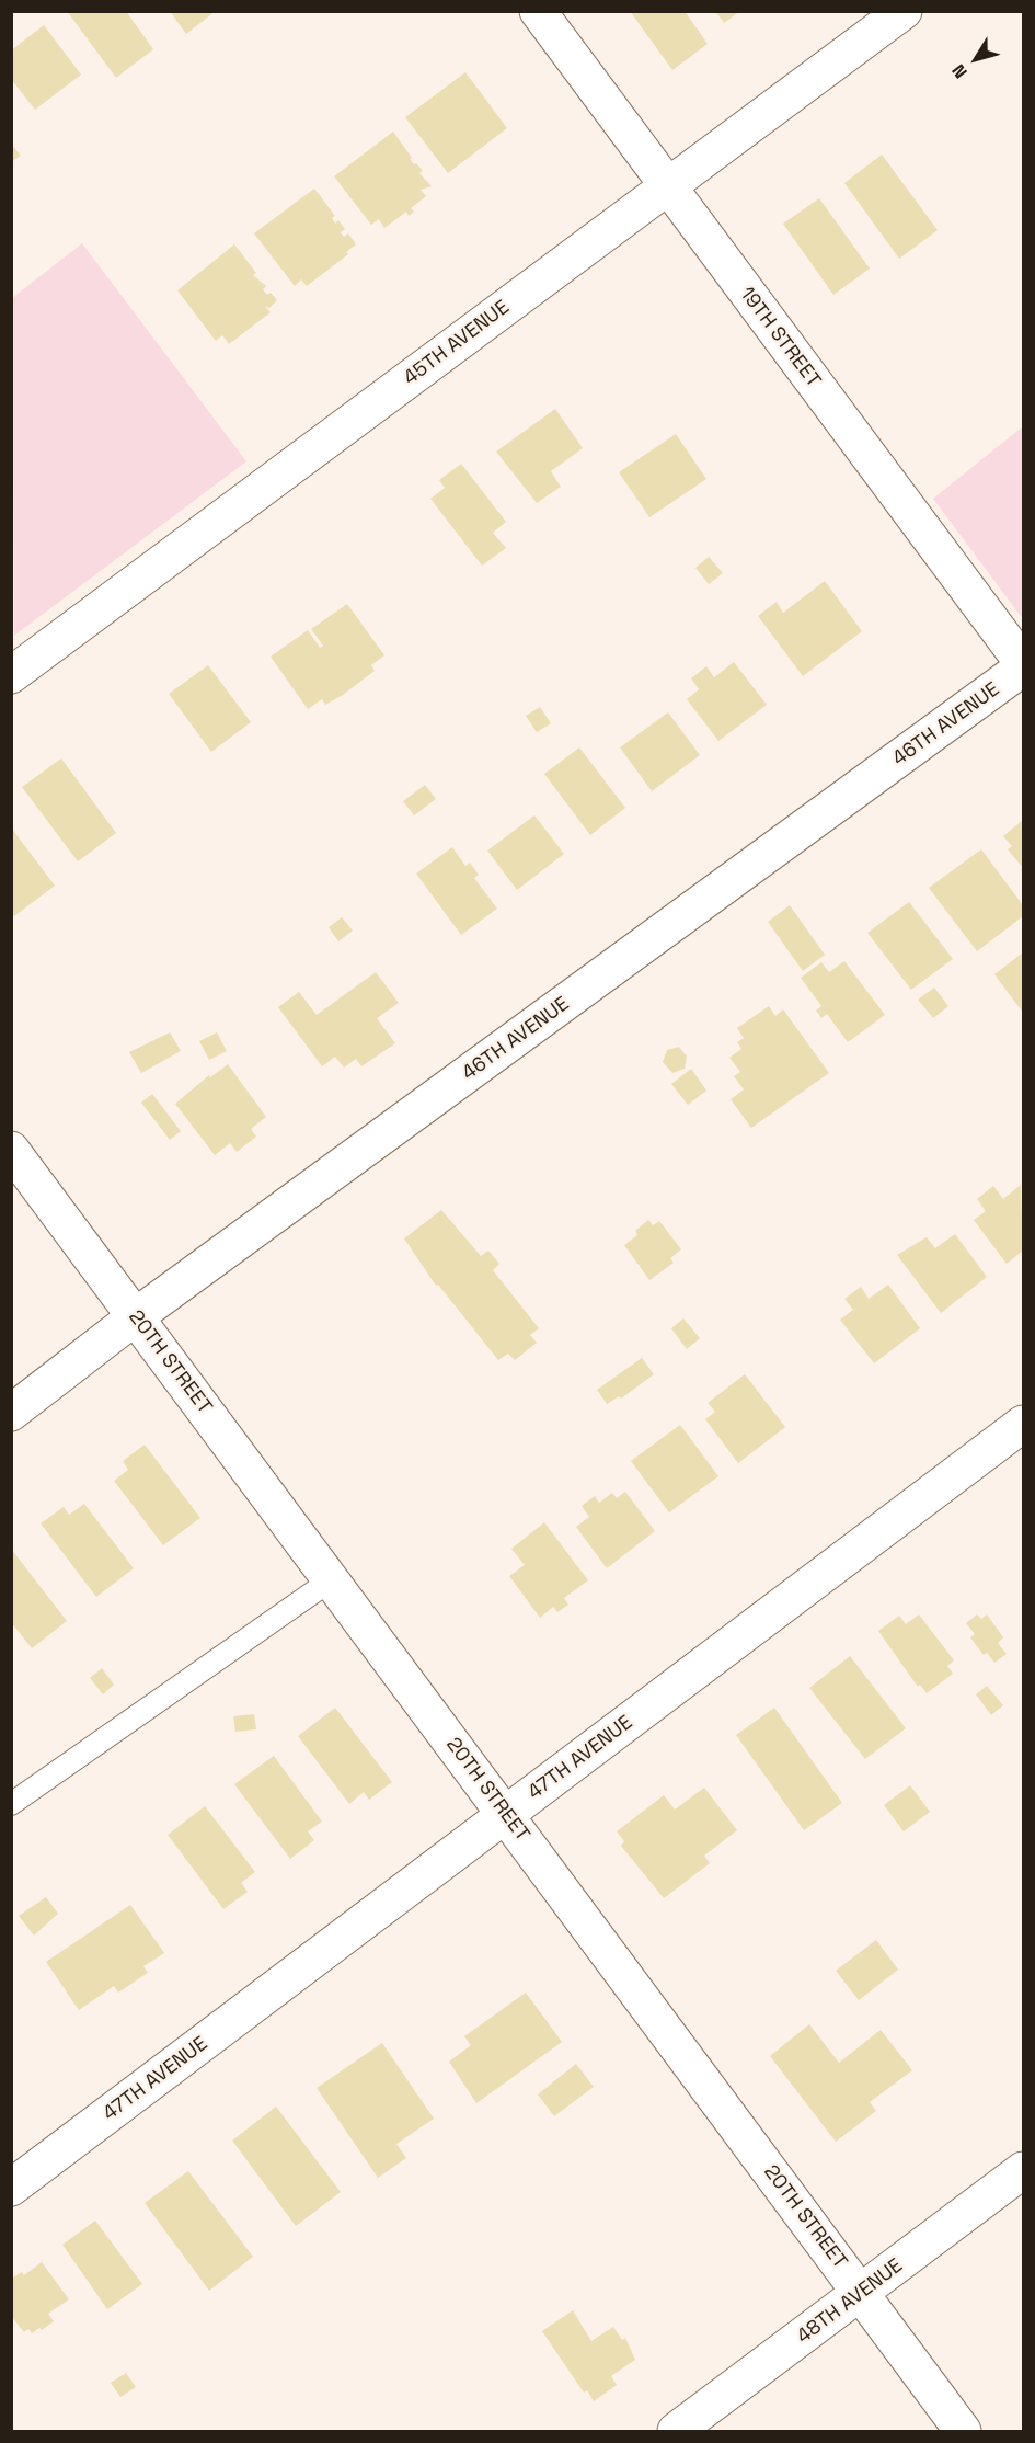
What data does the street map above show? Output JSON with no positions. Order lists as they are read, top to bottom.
{
  "streets": {
    "street": [
      "19TH STREET",
      "45TH AVENUE",
      "46TH AVENUE",
      "20TH STREET",
      "47TH AVENUE",
      "48TH AVENUE"
    ]
  },
  "crossings": [
    ["19TH STREET", "45TH AVENUE"],
    ["46TH AVENUE", "20TH STREET"],
    ["20TH STREET", "47TH AVENUE"],
    ["20TH STREET", "48TH AVENUE"]
  ],
  "north": "bottom left"
}
